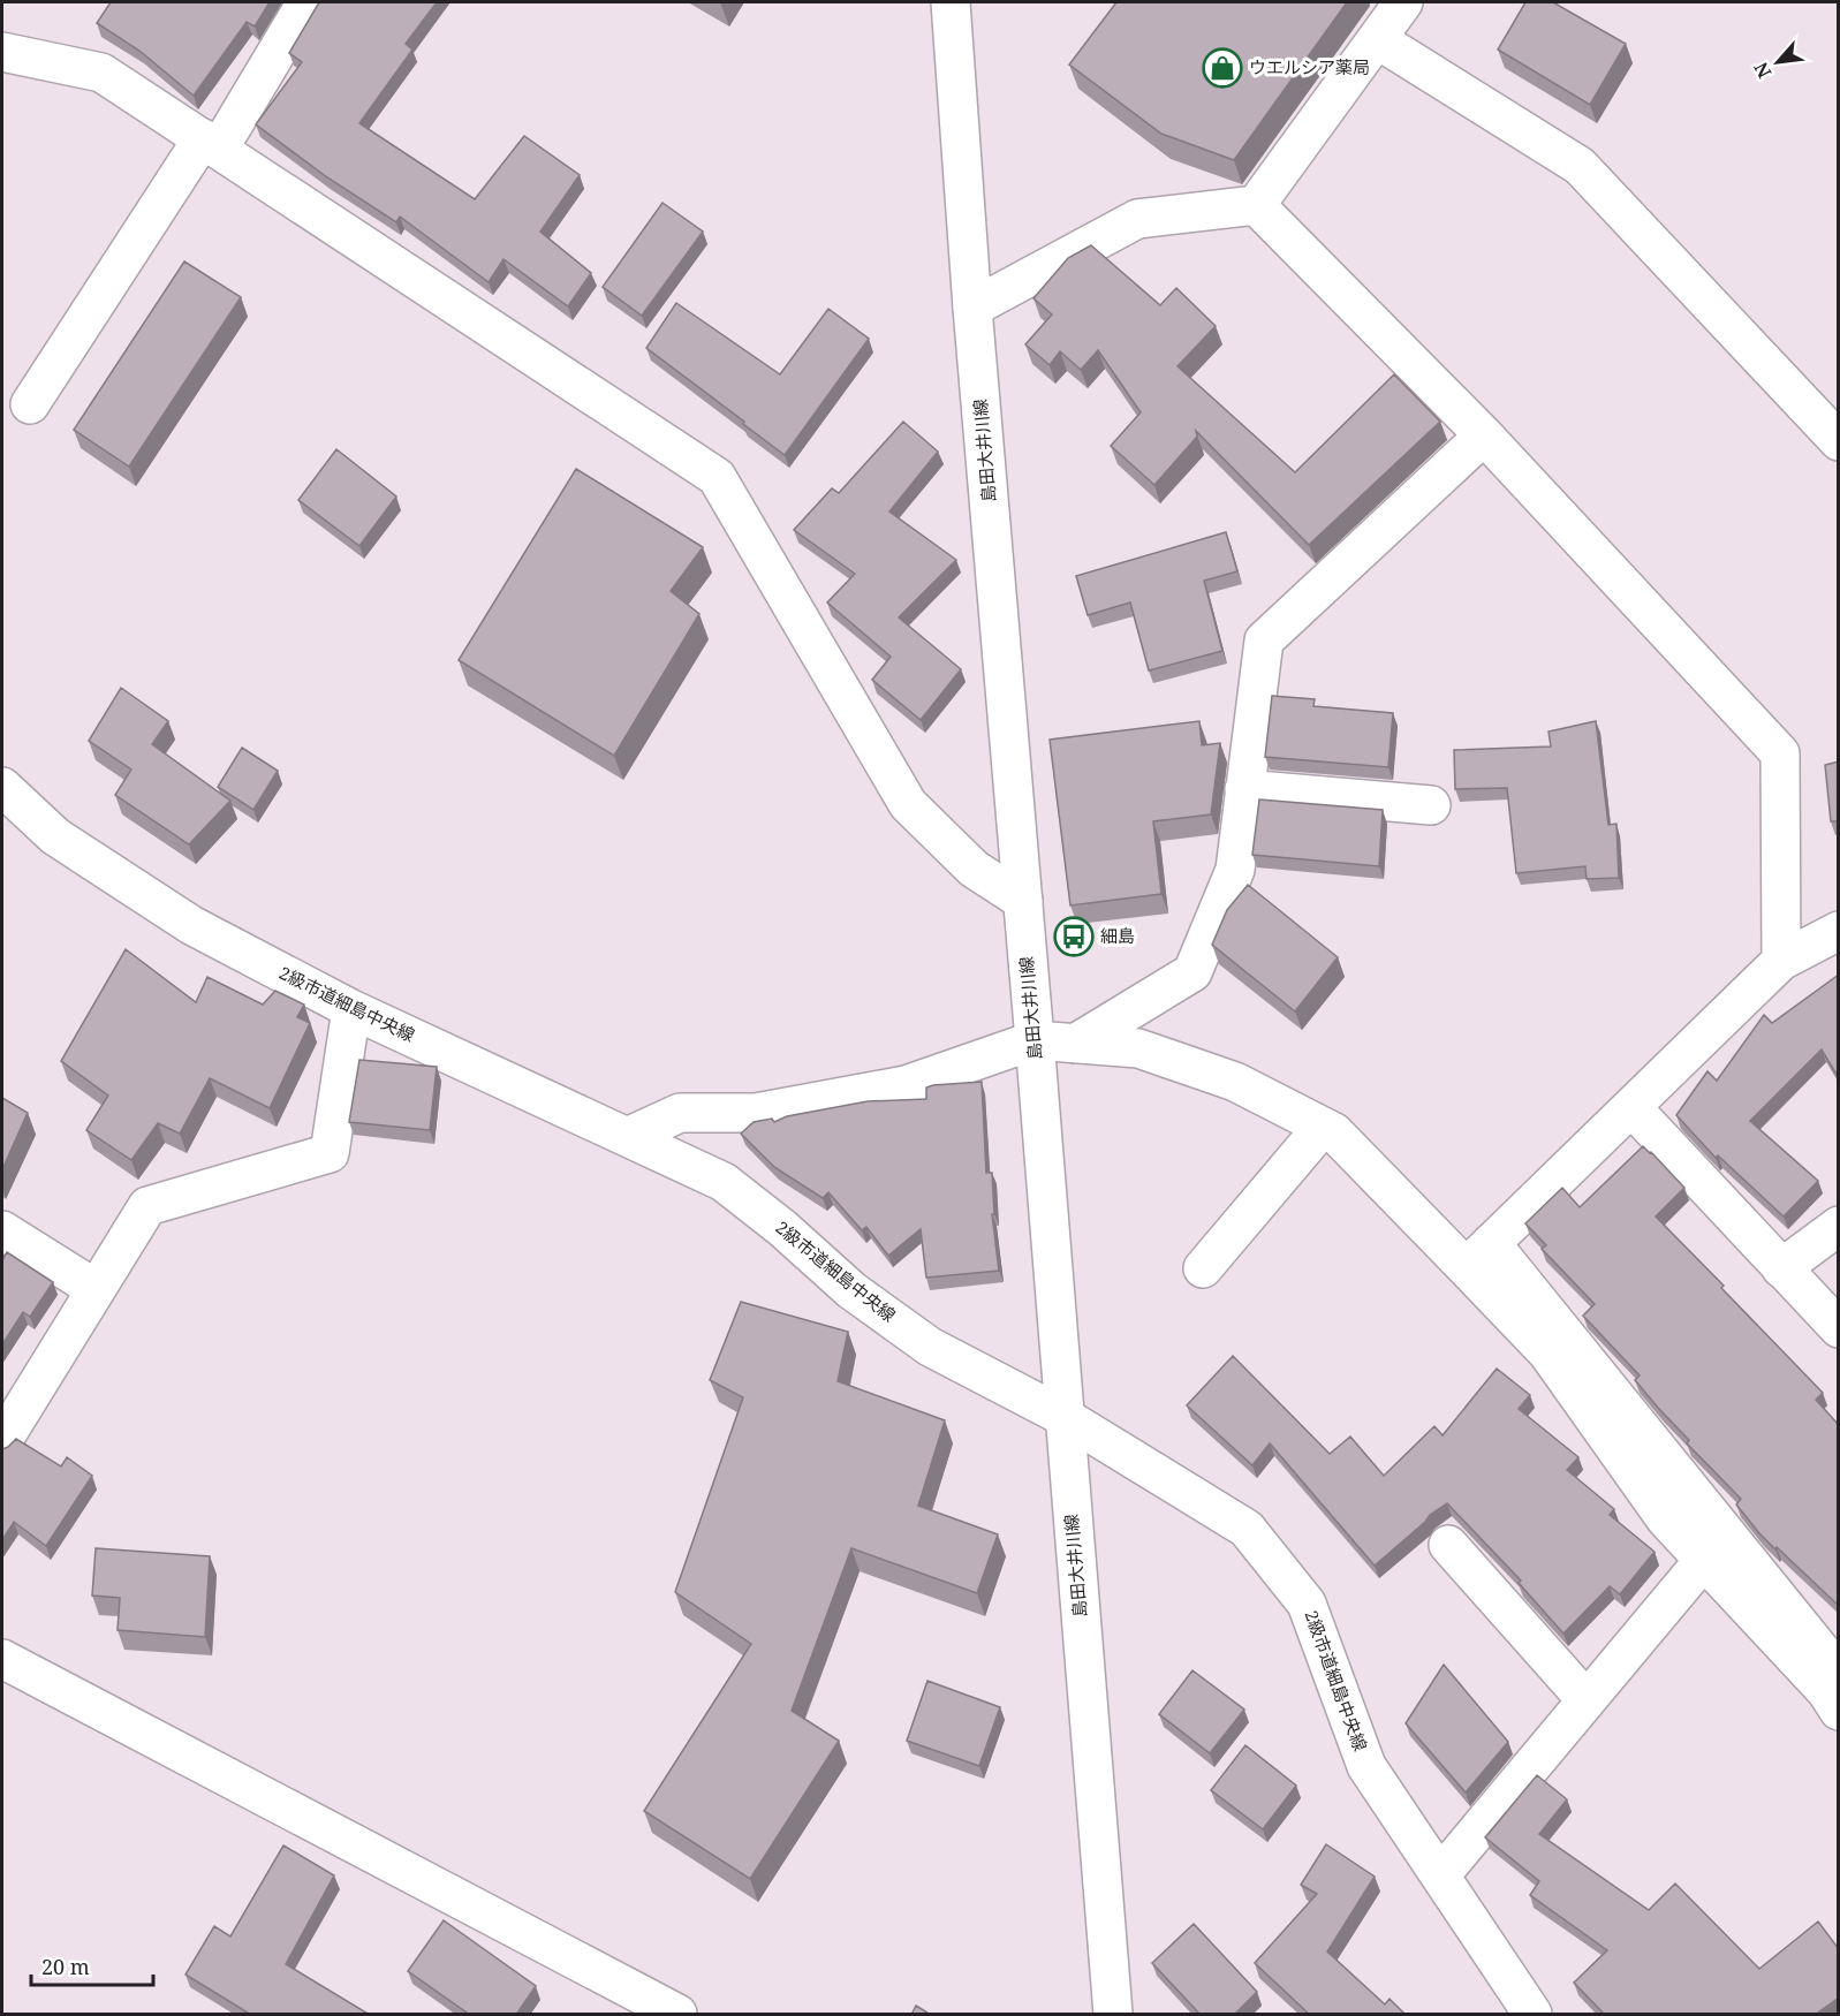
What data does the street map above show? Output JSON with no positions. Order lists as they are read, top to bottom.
{
  "streets": {
    "street": ["島田大井川線", "2級市道細島中央線"]
  },
  "crossings": [
    ["島田大井川線", "2級市道細島中央線"]
  ],
  "places": {
    "shop": ["ウエルシア薬局"],
    "bus stop": ["細島"]
  },
  "scale_bar": "20 m",
  "north": "bottom left"
}
